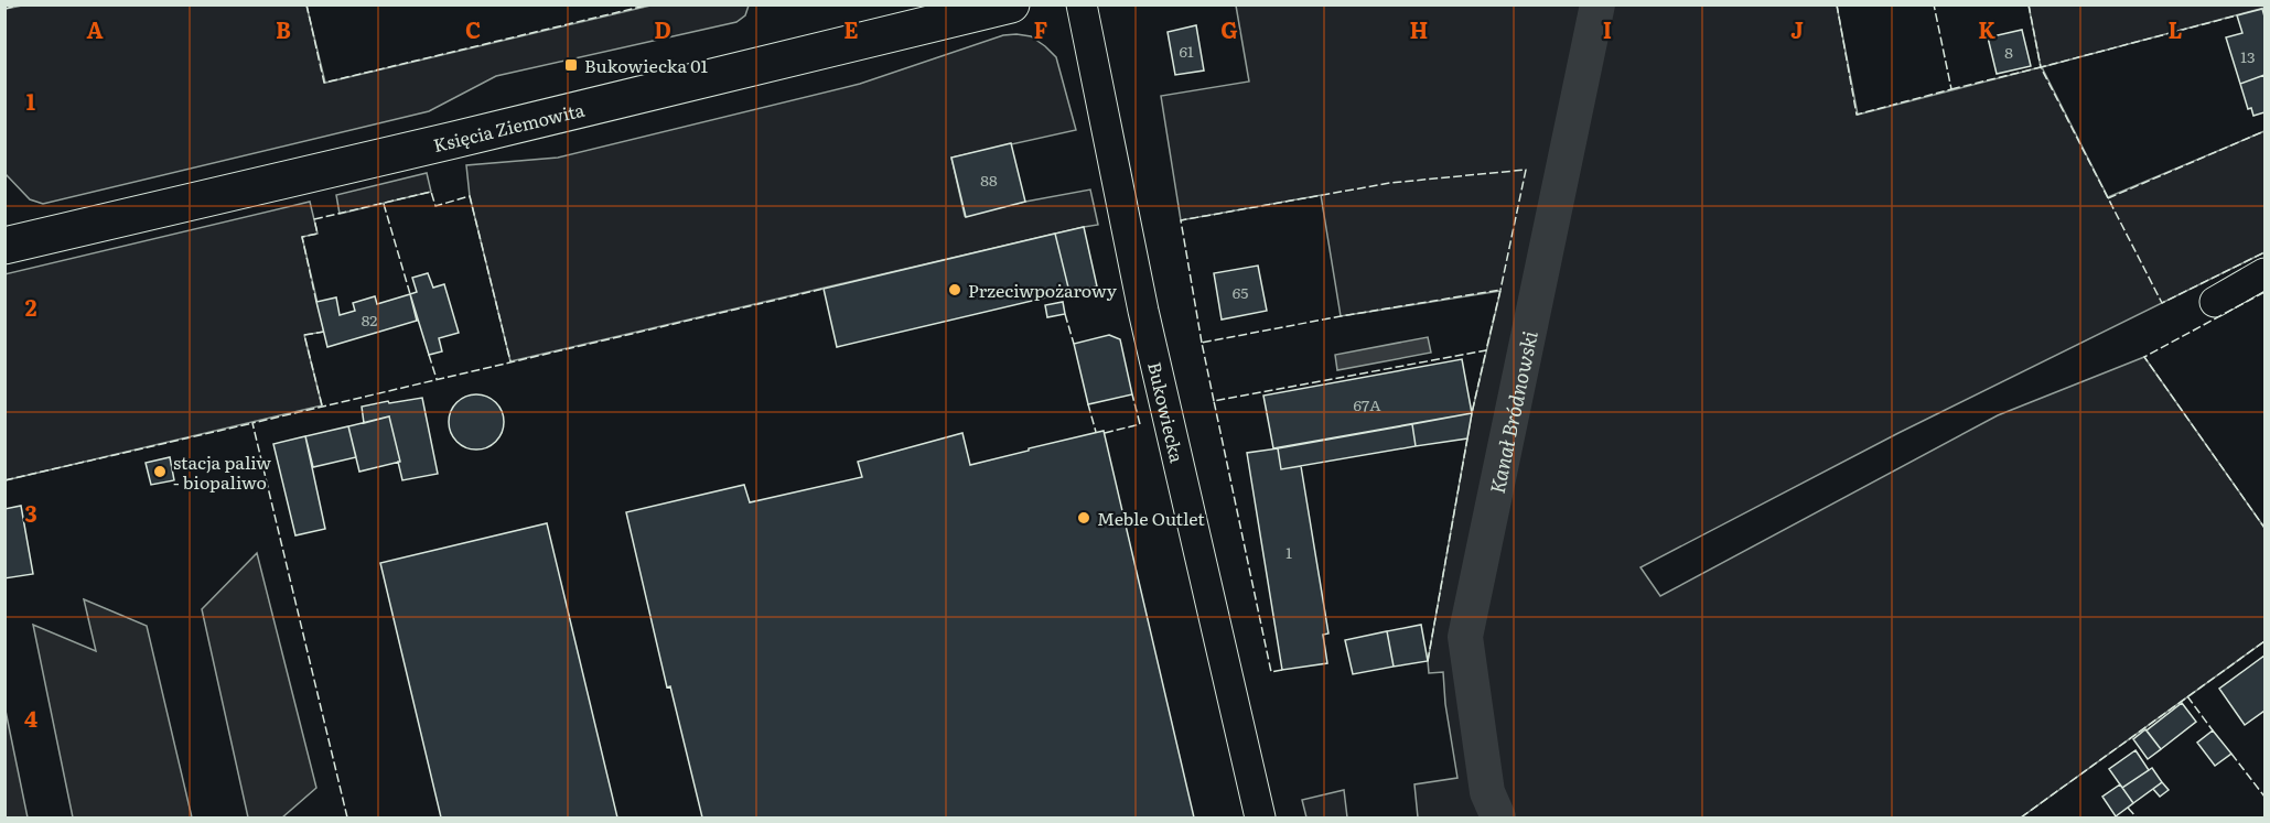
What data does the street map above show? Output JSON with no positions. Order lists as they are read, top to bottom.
{
  "streets": {
    "street": ["Księcia Ziemowita", "Bukowiecka"]
  },
  "water": ["Kanał Bródnowski"],
  "places": {
    "transit": ["Bukowiecka 01"],
    "other": ["Przeciwpożarowy", "stacja paliw - biopaliwo", "Meble Outlet"]
  },
  "house_numbers": [
    "61",
    "8",
    "13",
    "88",
    "65",
    "82",
    "67A",
    "1"
  ],
  "grid": {
    "columns": [
      "A",
      "B",
      "C",
      "D",
      "E",
      "F",
      "G",
      "H",
      "I",
      "J",
      "K",
      "L"
    ],
    "rows": [
      "1",
      "2",
      "3",
      "4"
    ]
  }
}
